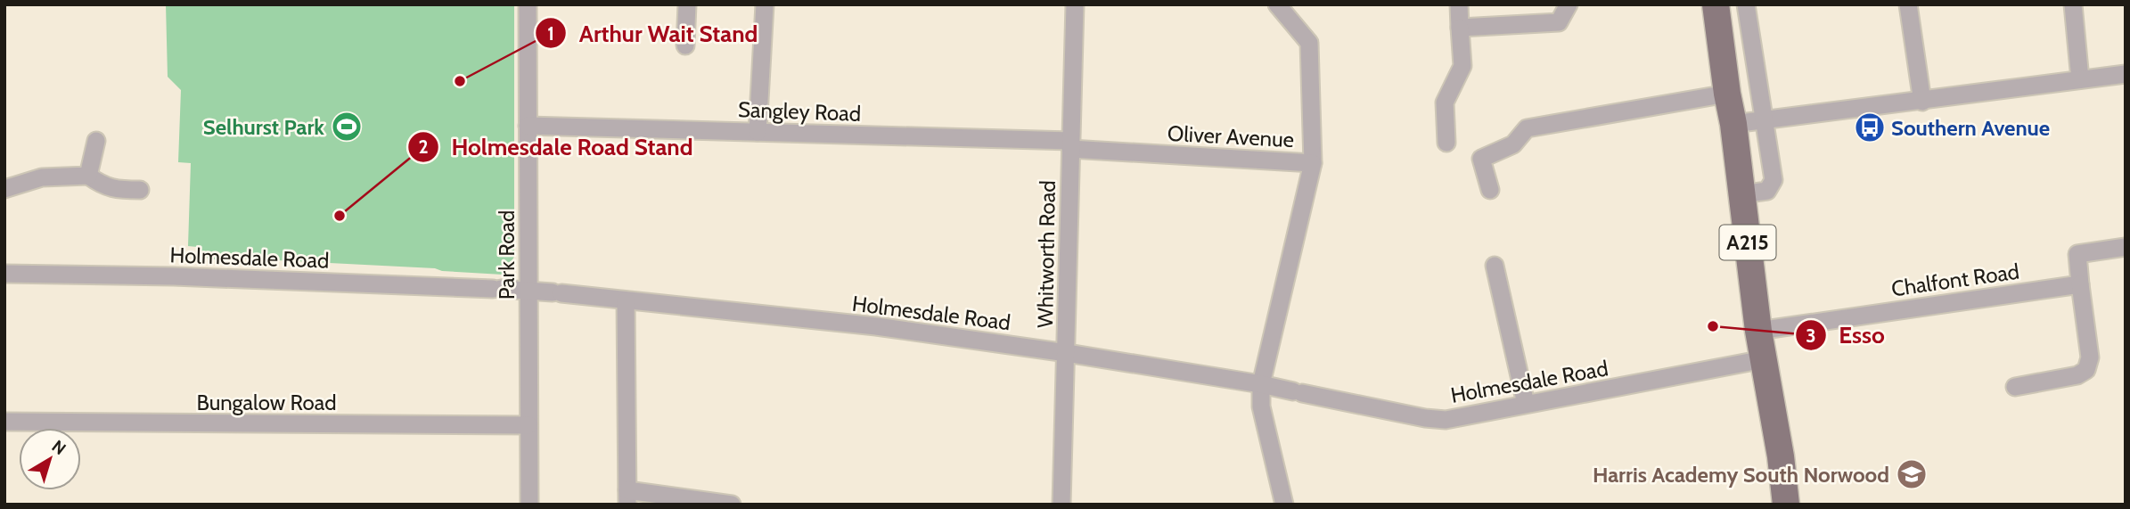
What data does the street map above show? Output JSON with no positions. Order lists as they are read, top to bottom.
{
  "streets": {
    "main road": ["A215"],
    "street": [
      "Sangley Road",
      "Oliver Avenue",
      "Whitworth Road",
      "Park Road",
      "Holmesdale Road",
      "Chalfont Road",
      "Bungalow Road"
    ]
  },
  "crossings": [
    ["Sangley Road", "Oliver Avenue"],
    ["Sangley Road", "Whitworth Road"],
    ["Sangley Road", "Park Road"],
    ["Oliver Avenue", "Whitworth Road"],
    ["Oliver Avenue", "Holmesdale Road"],
    ["A215", "Holmesdale Road"],
    ["A215", "Chalfont Road"],
    ["Whitworth Road", "Holmesdale Road"],
    ["Park Road", "Holmesdale Road"],
    ["Park Road", "Bungalow Road"]
  ],
  "places": {
    "other": ["Arthur Wait Stand", "Holmesdale Road Stand", "Esso"],
    "sports": ["Selhurst Park"],
    "bus stop": ["Southern Avenue"],
    "school or university": ["Harris Academy South Norwood"]
  },
  "north": "top right"
}
